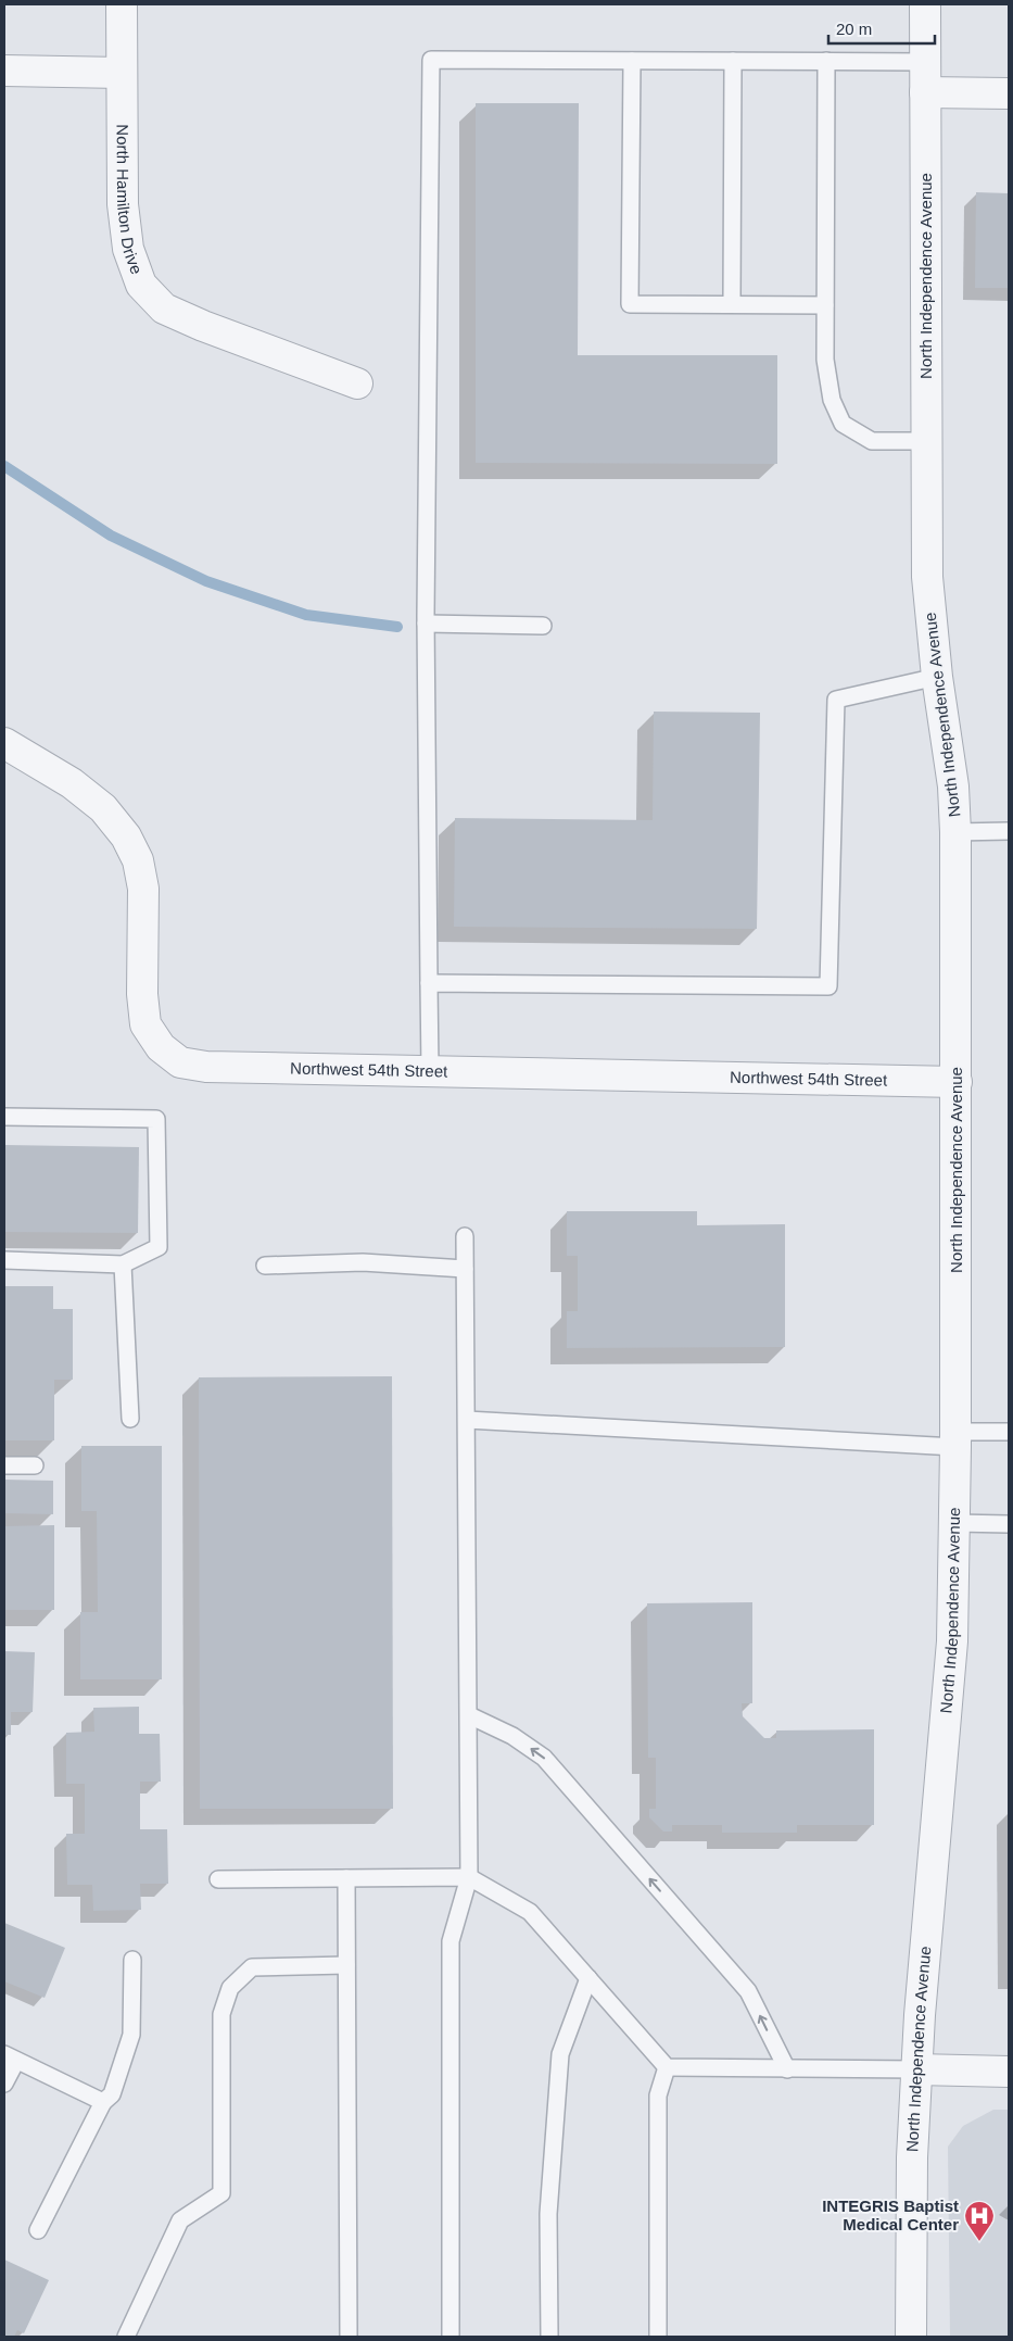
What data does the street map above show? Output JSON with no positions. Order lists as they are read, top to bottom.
{
  "streets": {
    "street": ["North Hamilton Drive", "North Independence Avenue", "Northwest 54th Street"]
  },
  "crossings": [
    ["North Independence Avenue", "Northwest 54th Street"]
  ],
  "places": {
    "hospital": ["INTEGRIS Baptist Medical Center"]
  },
  "scale_bar": "20 m"
}
